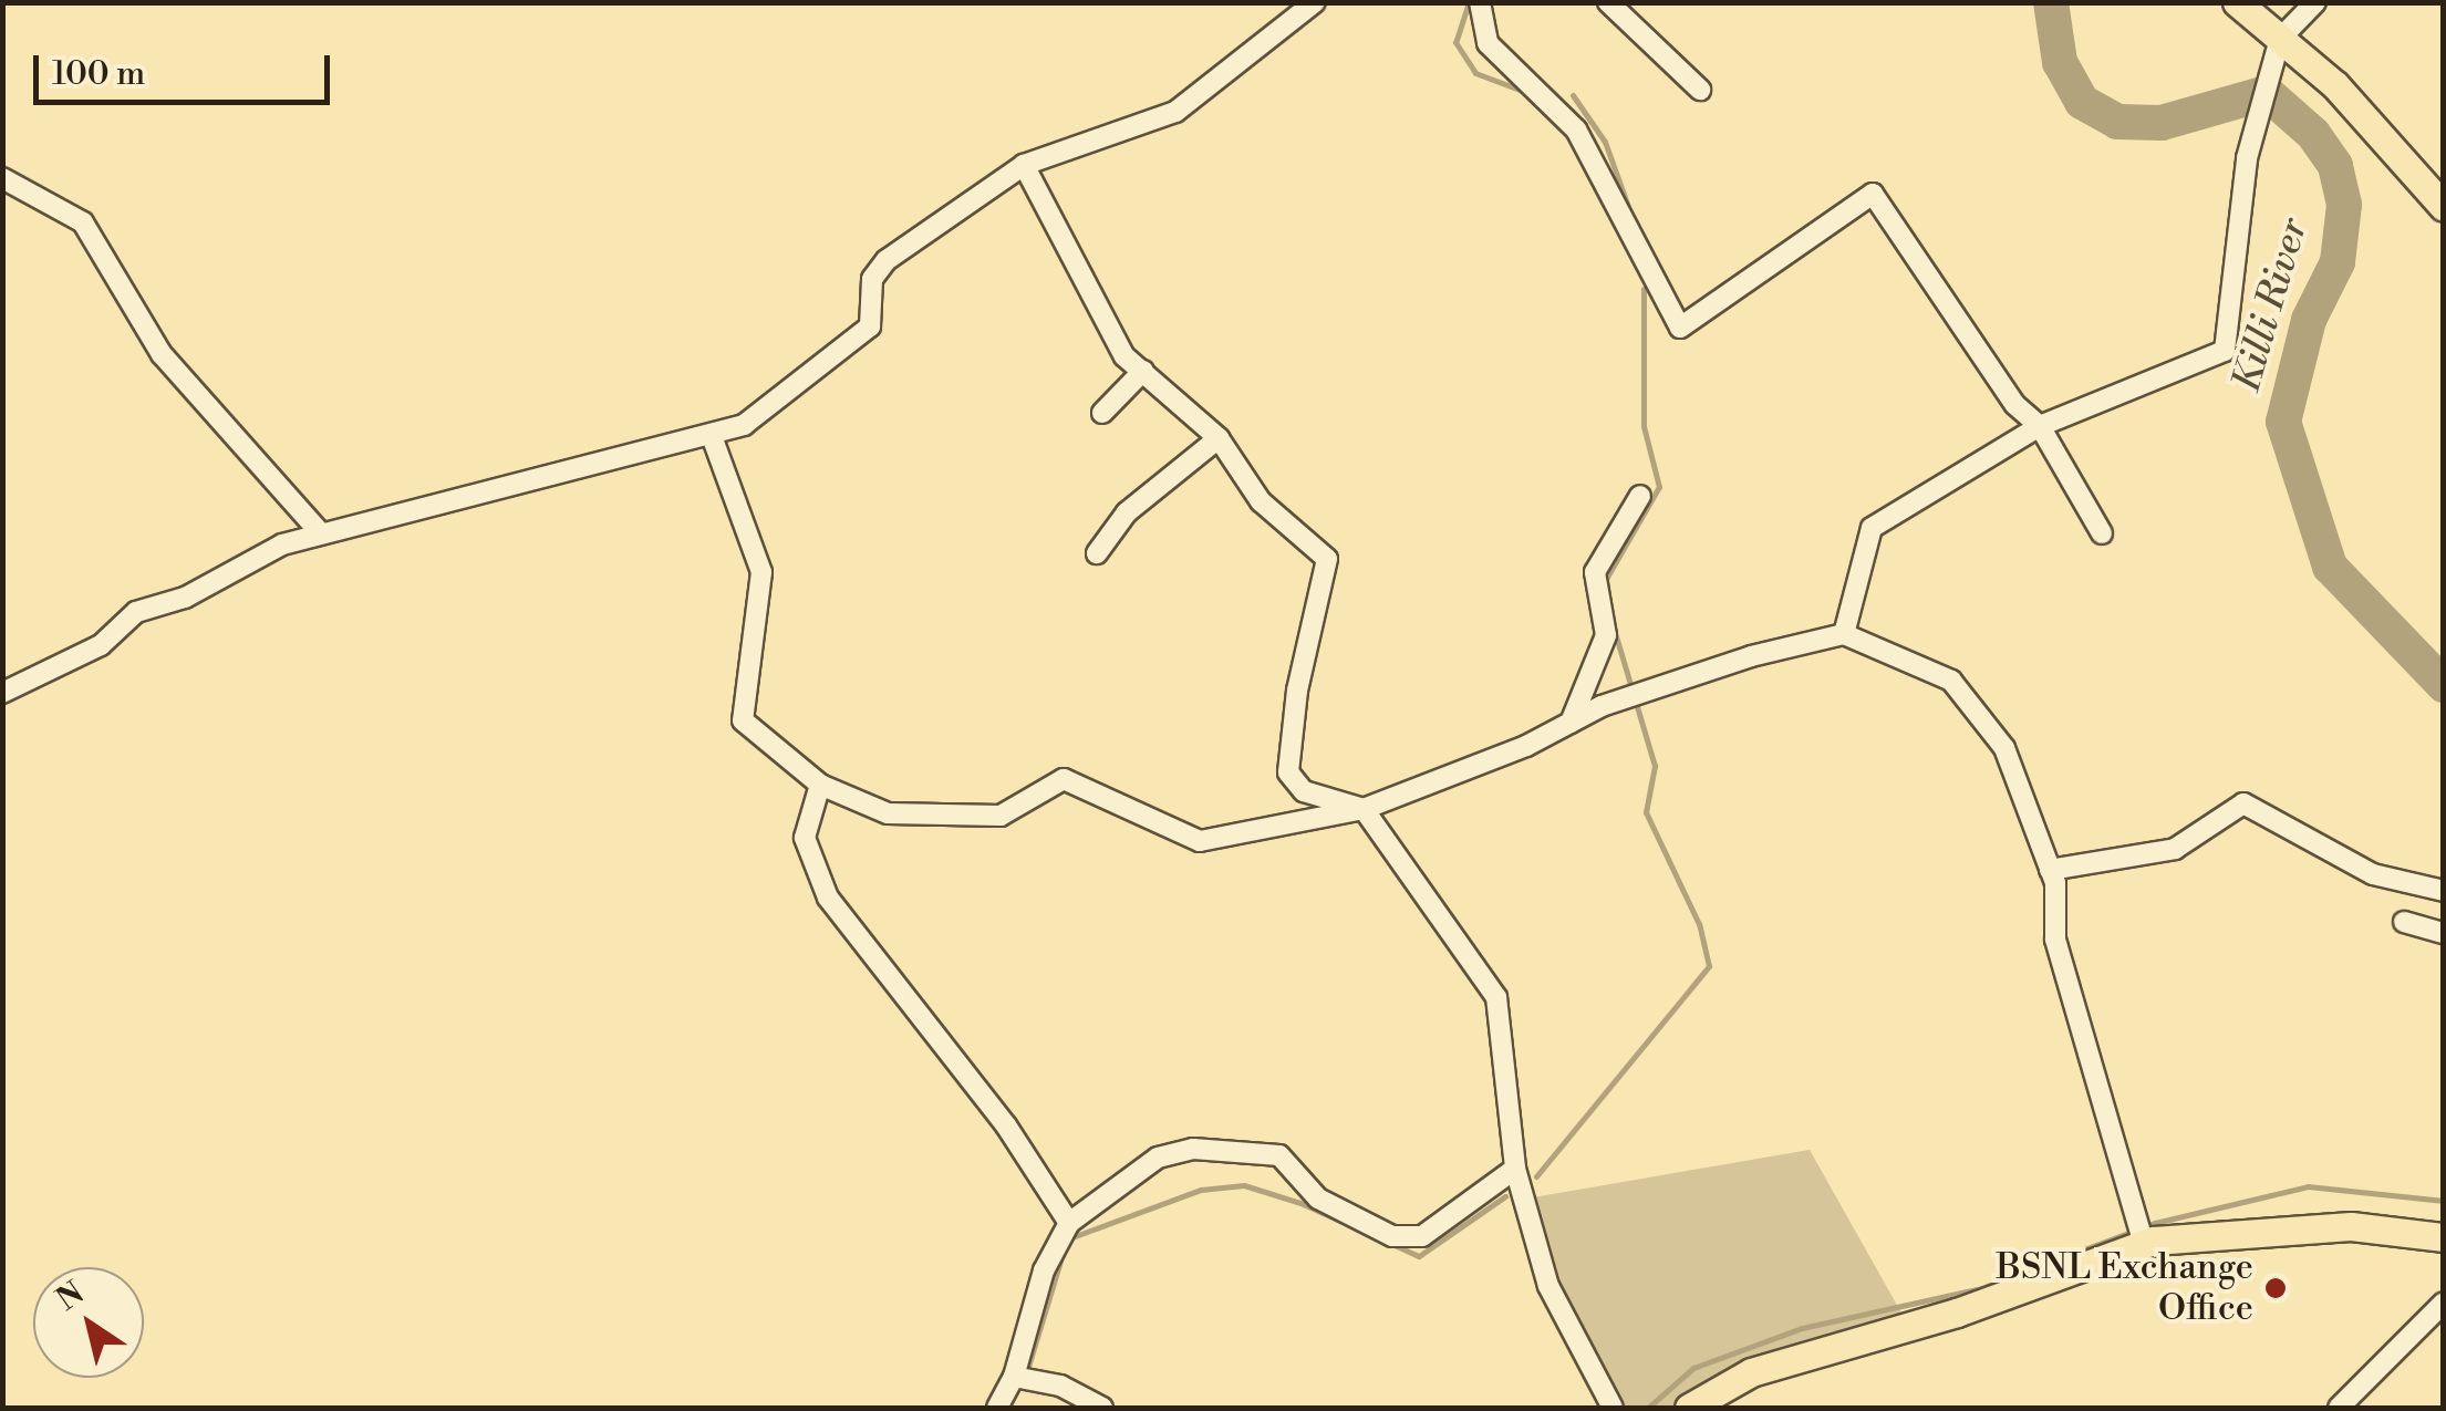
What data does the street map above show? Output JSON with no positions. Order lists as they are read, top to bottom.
{
  "water": ["Killi River"],
  "places": ["BSNL Exchange Office"],
  "scale_bar": "100 m",
  "north": "top left"
}
